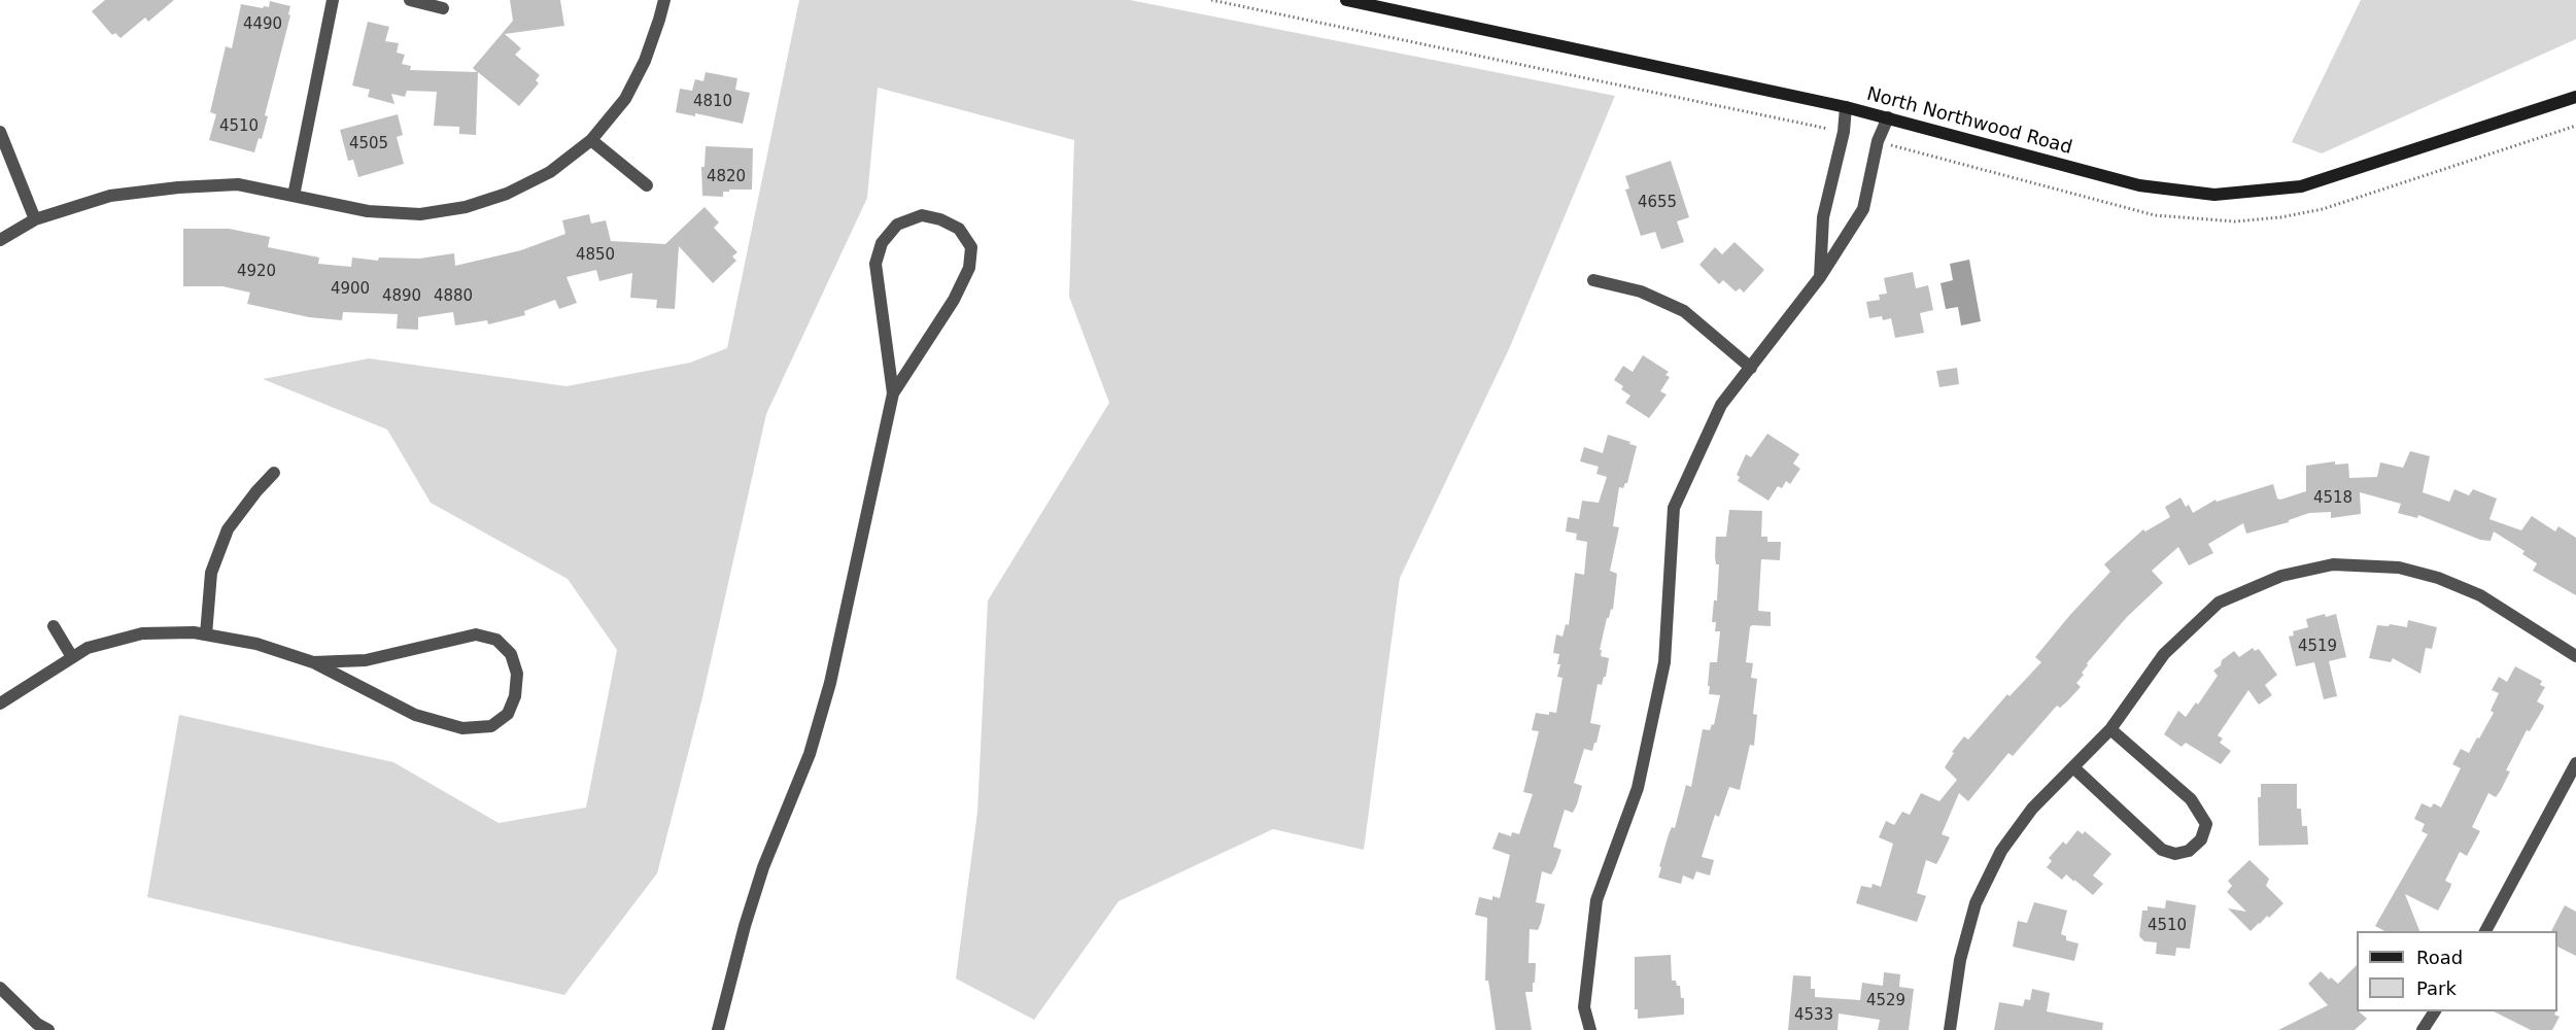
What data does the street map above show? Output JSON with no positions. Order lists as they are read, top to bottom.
{
  "streets": {
    "street": ["North Northwood Road"]
  },
  "house_numbers": [
    "4490",
    "4810",
    "4510",
    "4505",
    "4820",
    "4655",
    "4850",
    "4920",
    "4900",
    "4890",
    "4880",
    "4518",
    "4519",
    "4510",
    "4529",
    "4533"
  ],
  "legend": ["Road", "Park"]
}
